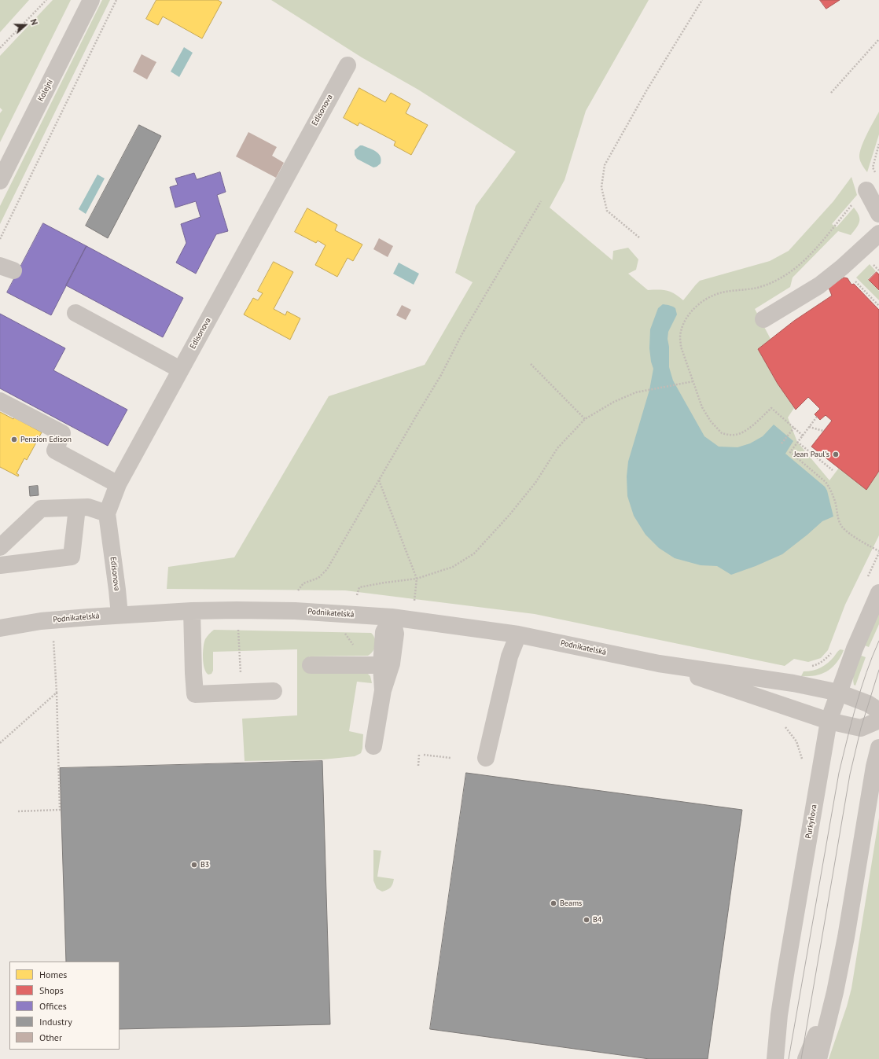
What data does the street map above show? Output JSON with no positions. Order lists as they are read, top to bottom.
{
  "streets": {
    "street": [
      "Kolejní",
      "Edisonova",
      "Podnikatelská",
      "Purkyňova"
    ]
  },
  "crossings": [
    ["Edisonova", "Podnikatelská"],
    ["Podnikatelská", "Purkyňova"]
  ],
  "places": [
    "Penzion Edison",
    "Jean Paul's",
    "B3",
    "Beams",
    "B4"
  ],
  "legend": [
    "Homes",
    "Shops",
    "Offices",
    "Industry",
    "Other"
  ],
  "north": "right"
}
